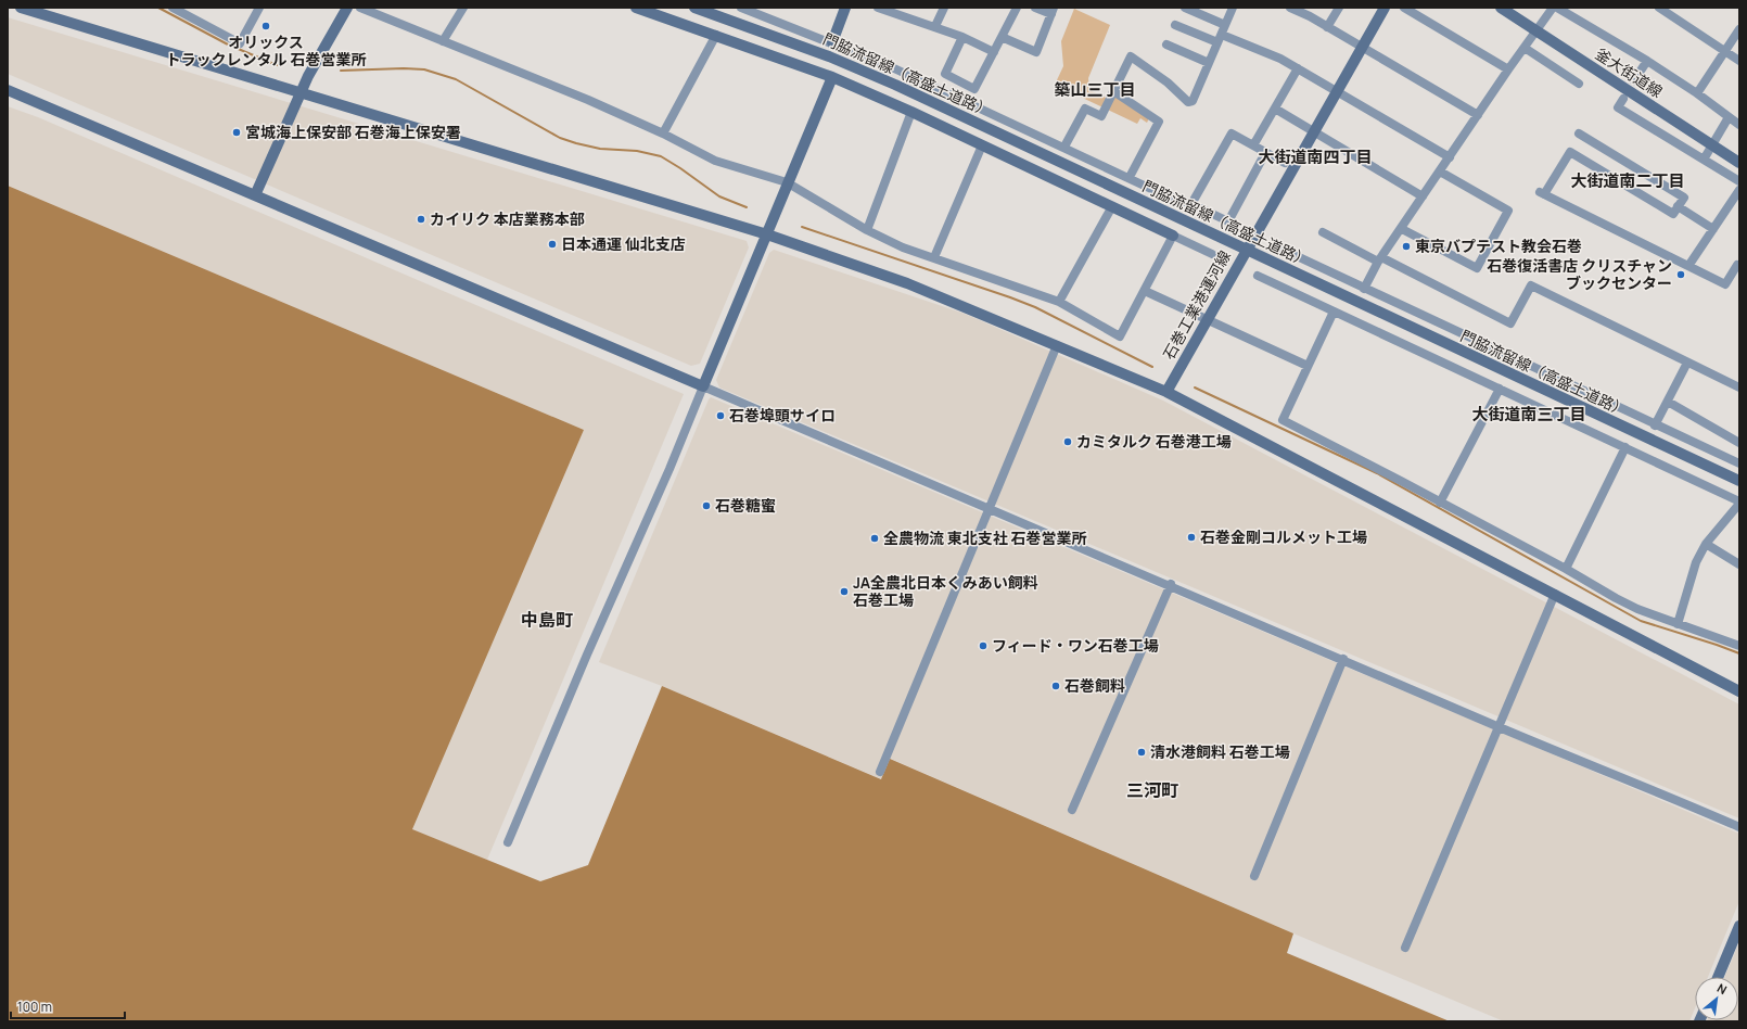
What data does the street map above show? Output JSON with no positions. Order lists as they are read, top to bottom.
{
  "streets": {
    "street": ["釜大街道線", "門脇流留線（高盛土道路）", "石巻工業港運河線"]
  },
  "crossings": [
    ["門脇流留線（高盛土道路）", "石巻工業港運河線"]
  ],
  "districts": [
    "築山三丁目",
    "大街道南四丁目",
    "大街道南二丁目",
    "大街道南三丁目",
    "中島町",
    "三河町"
  ],
  "places": [
    "オリックス トラックレンタル 石巻営業所",
    "宮城海上保安部 石巻海上保安署",
    "カイリク 本店業務本部",
    "日本通運 仙北支店",
    "東京バプテスト教会石巻",
    "石巻復活書店 クリスチャン ブックセンター",
    "石巻埠頭サイロ",
    "カミタルク 石巻港工場",
    "石巻糖蜜",
    "石巻金剛コルメット工場",
    "全農物流 東北支社 石巻営業所",
    "JA全農北日本くみあい飼料 石巻工場",
    "フィード・ワン石巻工場",
    "石巻飼料",
    "清水港飼料 石巻工場"
  ],
  "scale_bar": "100 m",
  "north": "top right"
}
